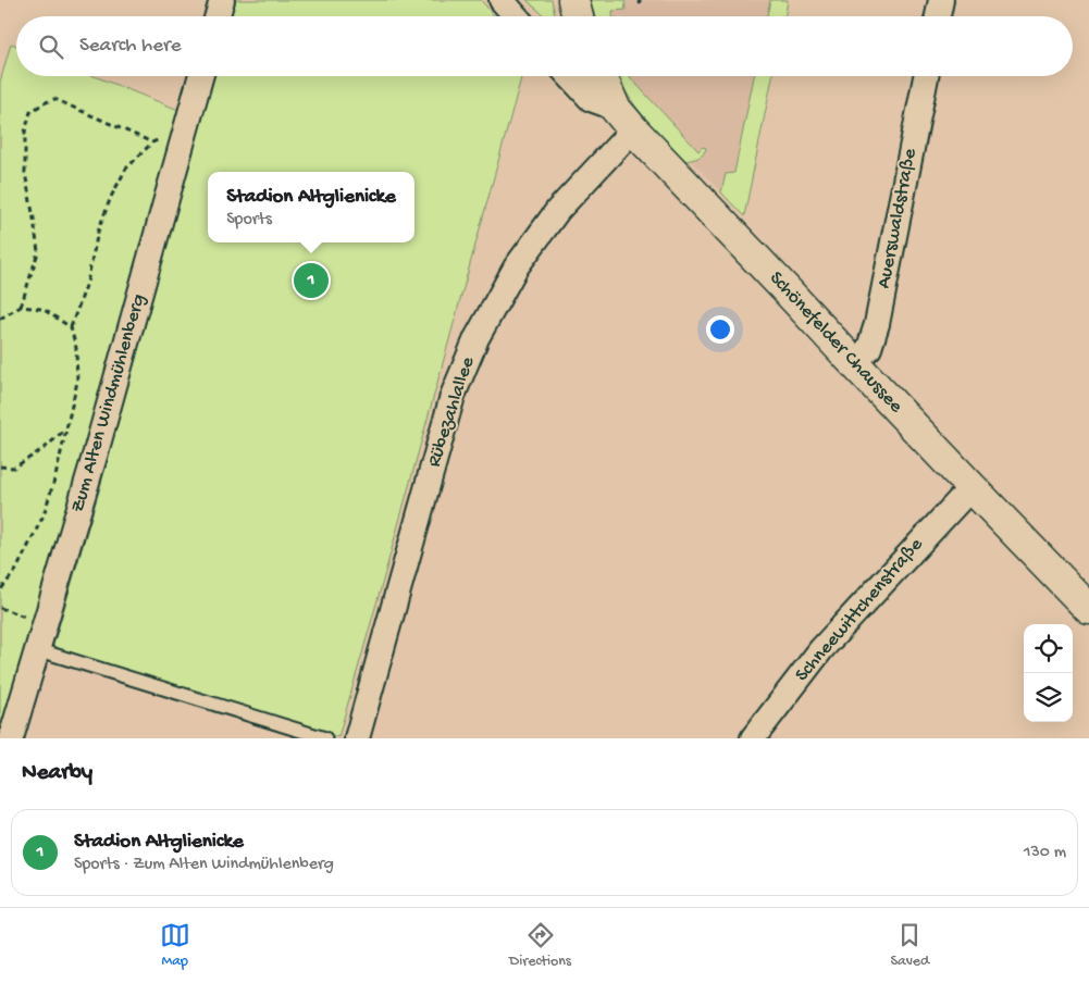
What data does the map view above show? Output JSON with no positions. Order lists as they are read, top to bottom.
{
  "streets": {
    "main road": ["Schönefelder Chaussee"],
    "street": [
      "Auerswaldstraße",
      "Zum Alten Windmühlenberg",
      "Rübezahlallee",
      "Schneewittchenstraße"
    ]
  },
  "crossings": [
    ["Auerswaldstraße", "Schönefelder Chaussee"],
    ["Schönefelder Chaussee", "Rübezahlallee"],
    ["Schönefelder Chaussee", "Schneewittchenstraße"]
  ],
  "page": {
    "search": "Search here",
    "popup": ["Stadion Altglienicke", "Sports"],
    "pins": "1",
    "heading": "Nearby",
    "list": [
      {
        "mark": "1",
        "name": "Stadion Altglienicke",
        "note": "Sports · Zum Alten Windmühlenberg",
        "value": "130 m"
      }
    ],
    "nav": ["Map", "Directions", "Saved"]
  }
}
